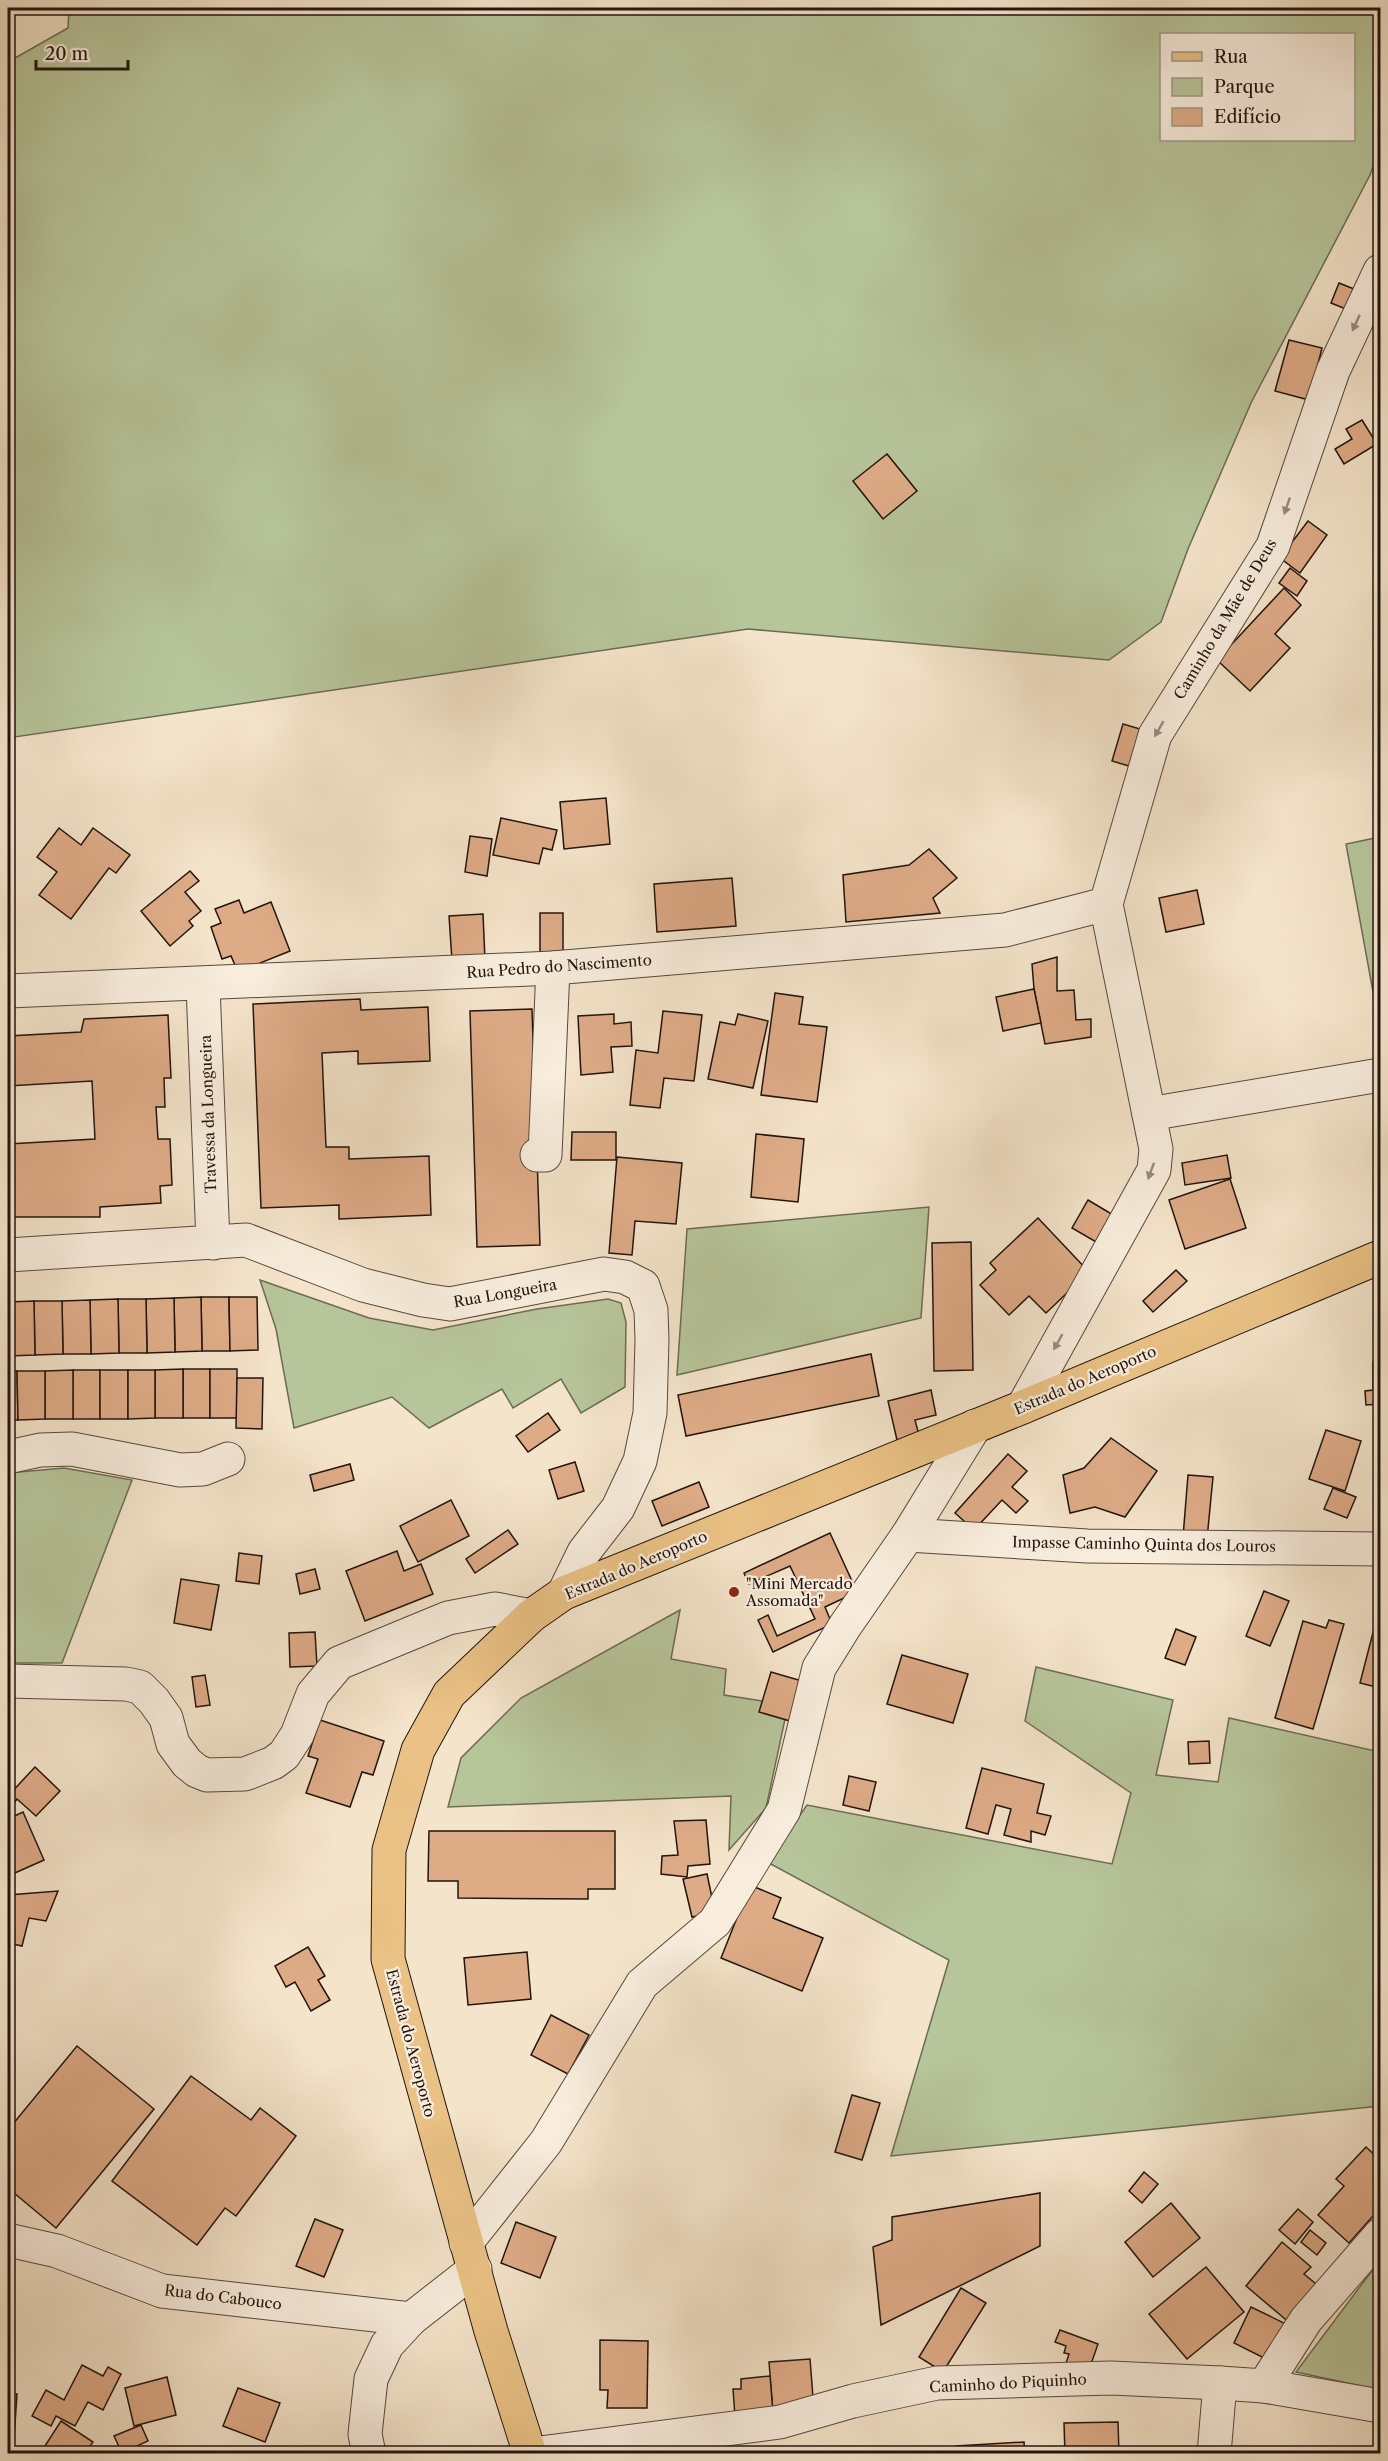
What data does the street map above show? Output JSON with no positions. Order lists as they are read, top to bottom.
{
  "streets": {
    "main road": ["Estrada do Aeroporto"],
    "street": [
      "Caminho da Mãe de Deus",
      "Rua Pedro do Nascimento",
      "Travessa da Longueira",
      "Rua Longueira",
      "Impasse Caminho Quinta dos Louros",
      "Rua do Cabouco",
      "Caminho do Piquinho"
    ]
  },
  "crossings": [
    ["Caminho da Mãe de Deus", "Rua Pedro do Nascimento"],
    ["Rua Pedro do Nascimento", "Travessa da Longueira"],
    ["Travessa da Longueira", "Rua Longueira"],
    ["Rua Longueira", "Estrada do Aeroporto"],
    ["Estrada do Aeroporto", "Caminho do Piquinho"]
  ],
  "one_way": ["Caminho da Mãe de Deus"],
  "places": ["\"Mini Mercado Assomada\""],
  "legend": ["Rua", "Parque", "Edifício"],
  "scale_bar": "20 m"
}
